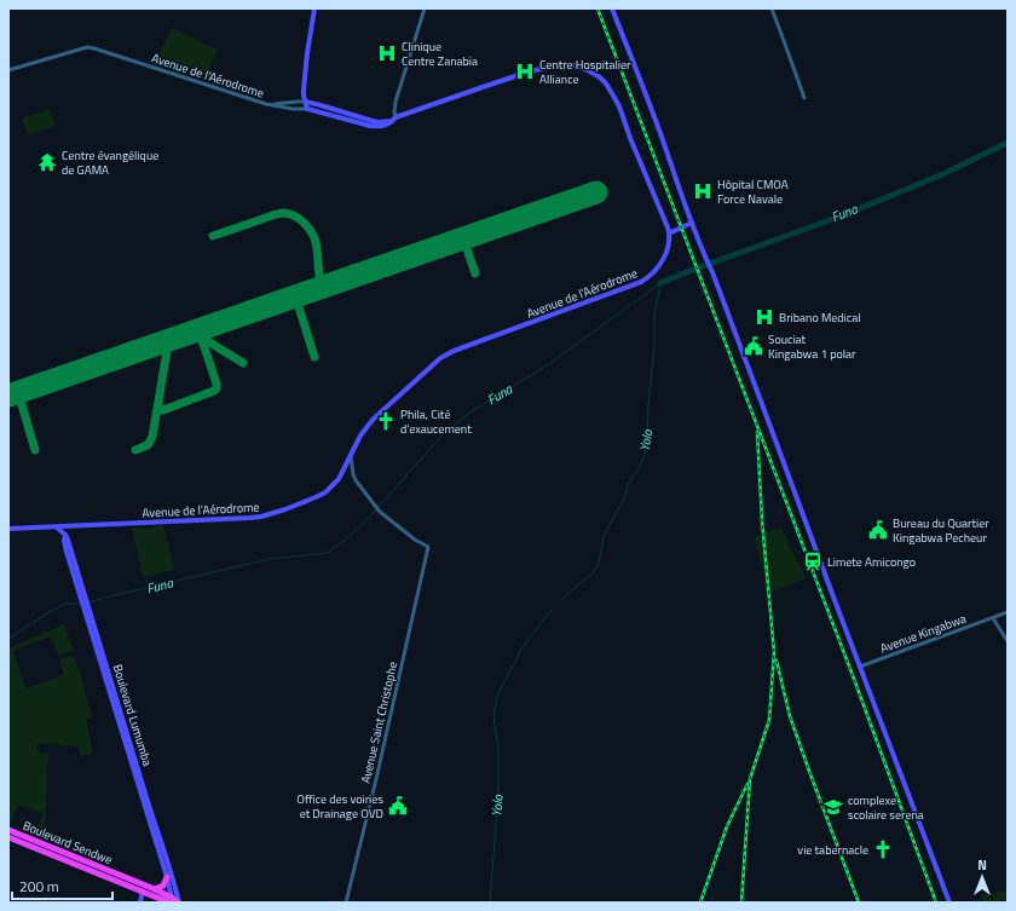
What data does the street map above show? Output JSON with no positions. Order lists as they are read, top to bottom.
{
  "streets": {
    "highway": ["Boulevard Lumumba", "Boulevard Sendwe"],
    "main road": ["Avenue de l’Aérodrome"],
    "street": ["Avenue Kingabwa", "Avenue Saint Christophe"]
  },
  "crossings": [
    ["Avenue de l’Aérodrome", "Avenue Saint Christophe"],
    ["Boulevard Lumumba", "Boulevard Sendwe"]
  ],
  "water": ["Funa", "Yolo"],
  "places": {
    "hospital": [
      "Clinique Centre Zanabia",
      "Centre Hospitalier Alliance",
      "Hôpital CMOA Force Navale",
      "Bribano Medical"
    ],
    "temple": ["Centre évangélique de GAMA"],
    "public building": ["Souciat Kingabwa 1 polar", "Bureau du Quartier Kingabwa Pecheur", "Office des voiries et Drainage OVD"],
    "church": ["Phila, Cité d'exaucement", "vie tabernacle"],
    "station": ["Limete Amicongo"],
    "school or university": ["complexe scolaire serena"]
  },
  "scale_bar": "200 m",
  "north": "top"
}
